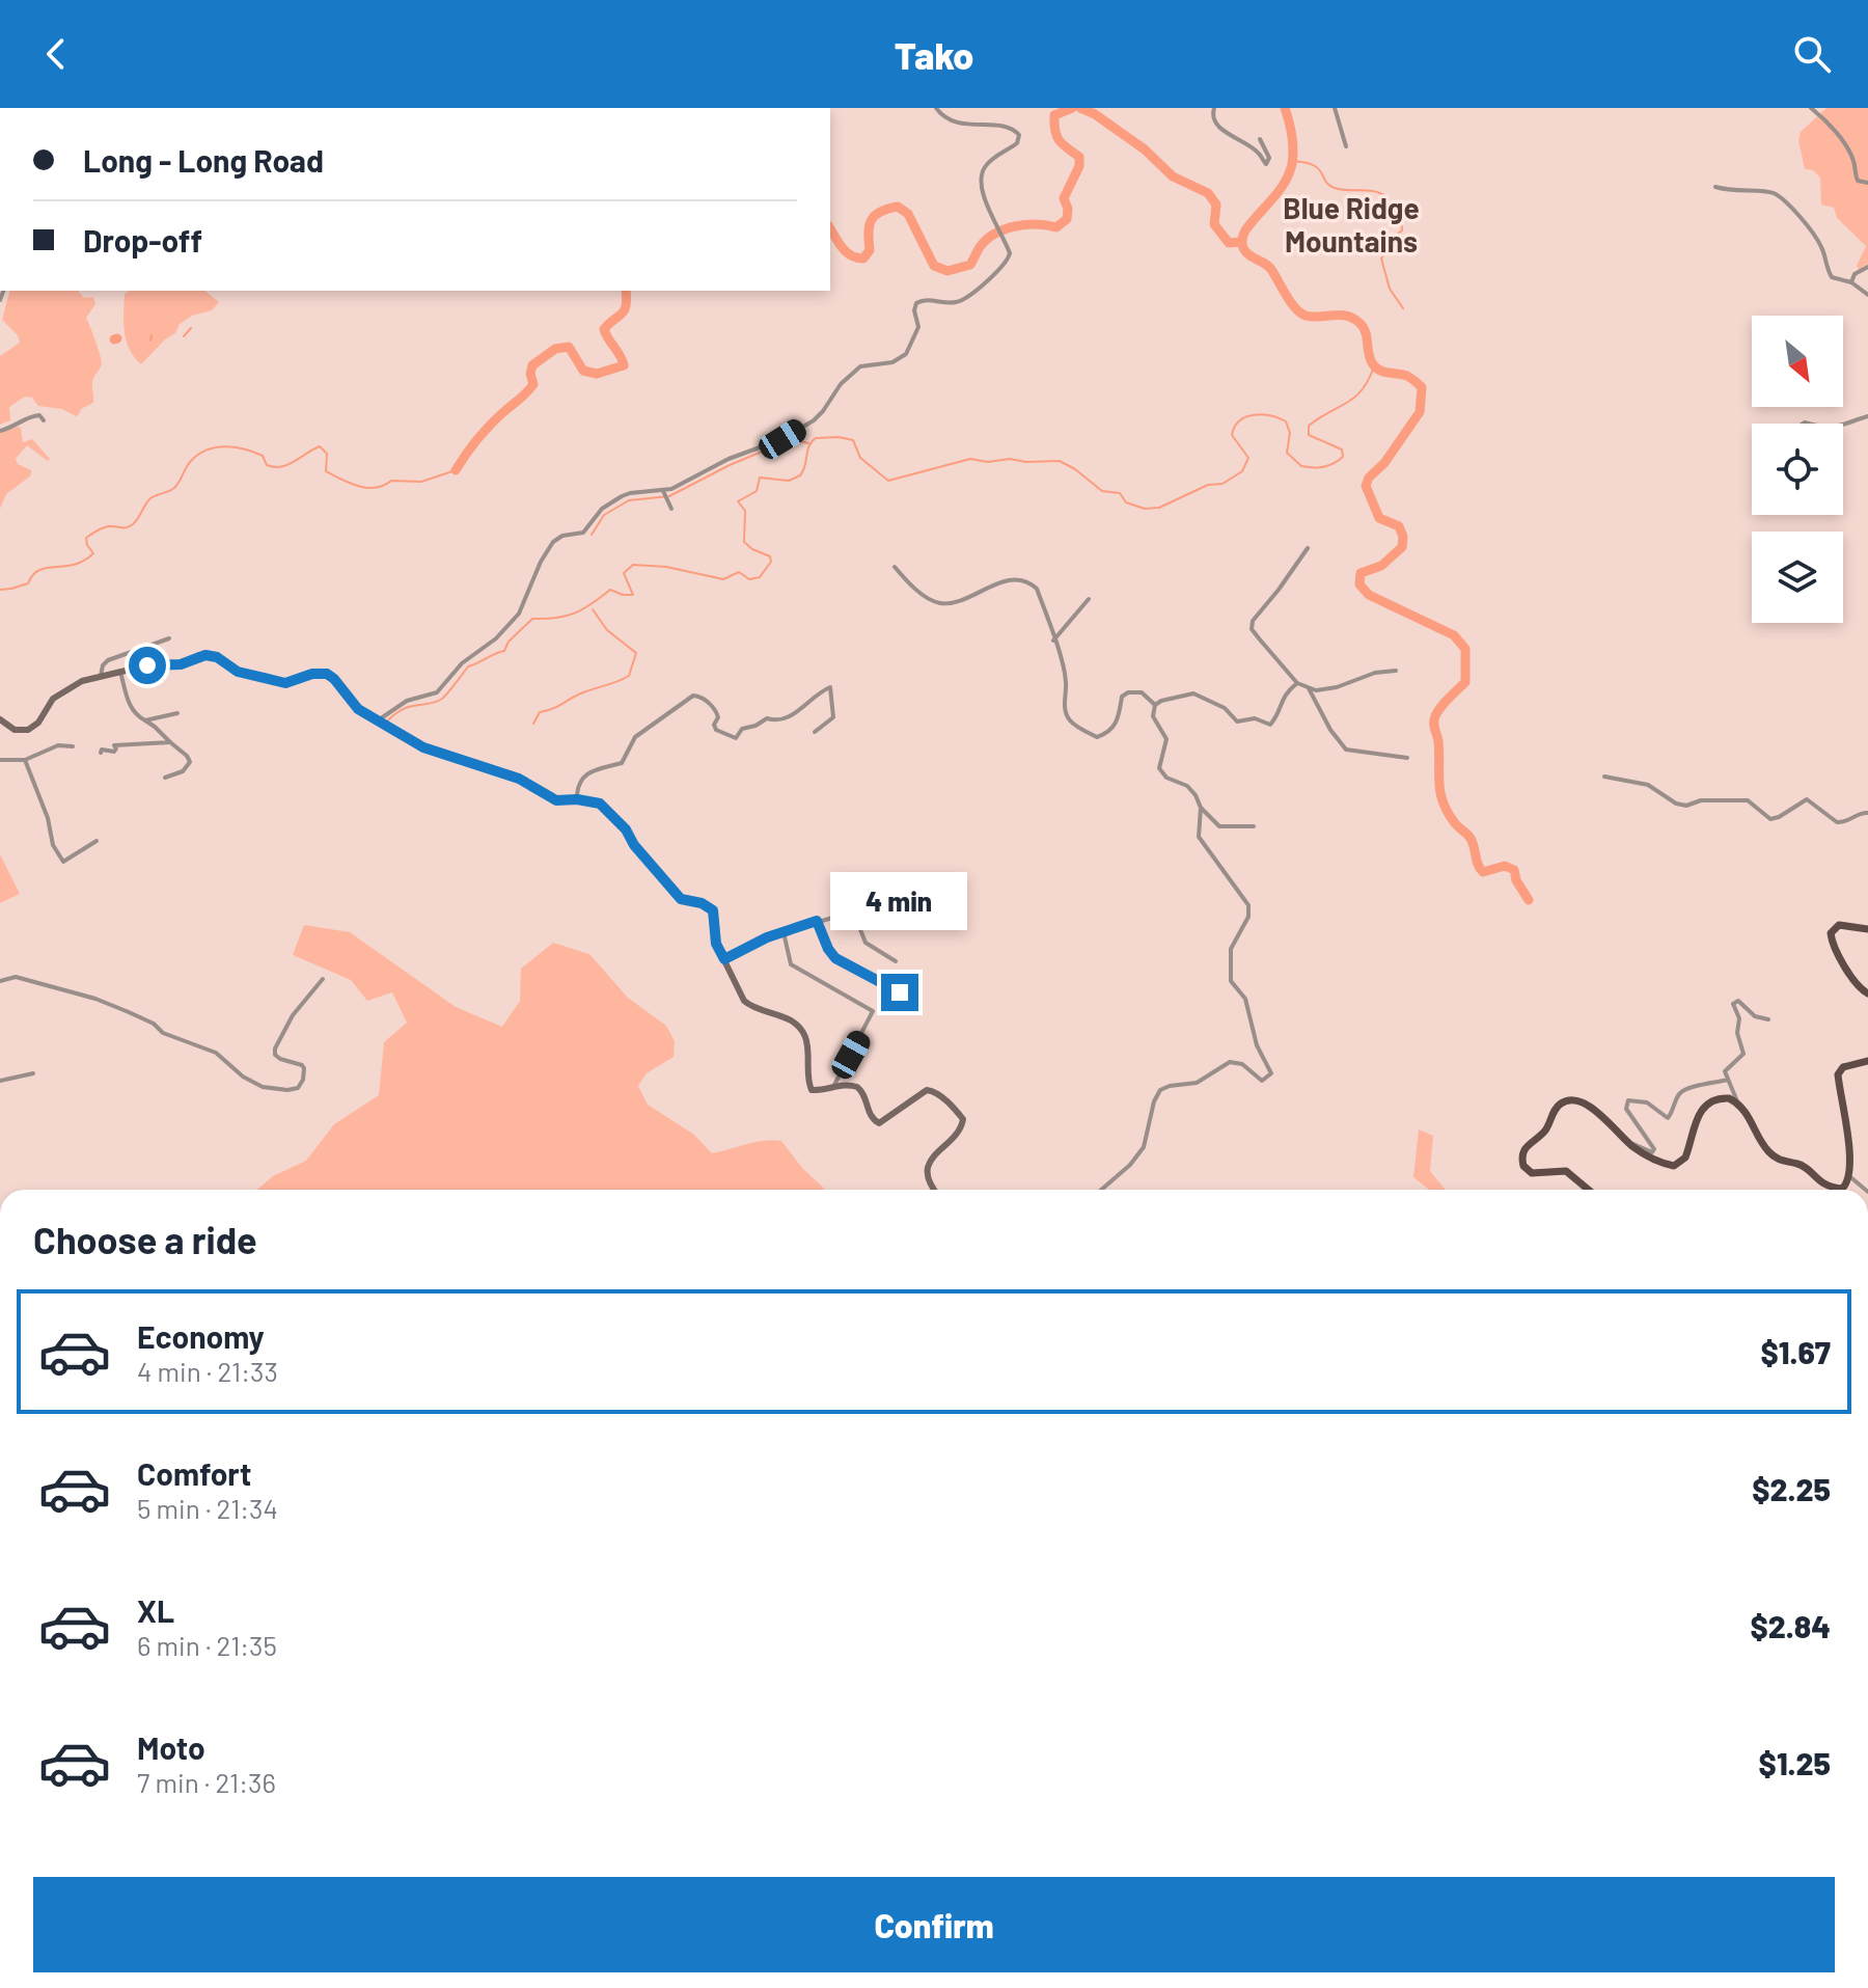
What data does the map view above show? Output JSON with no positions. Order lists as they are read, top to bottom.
{
  "districts": ["Blue Ridge Mountains"],
  "north": "bottom right",
  "page": {
    "header": "Tako",
    "banner": ["Long - Long Road", "Drop-off"],
    "bubble": "4 min",
    "heading": "Choose a ride",
    "list": [
      {
        "name": "Economy",
        "note": "4 min · 21:33",
        "value": "$1.67"
      },
      {
        "name": "Comfort",
        "note": "5 min · 21:34",
        "value": "$2.25"
      },
      {
        "name": "XL",
        "note": "6 min · 21:35",
        "value": "$2.84"
      },
      {
        "name": "Moto",
        "note": "7 min · 21:36",
        "value": "$1.25"
      }
    ],
    "buttons": "Confirm"
  }
}
